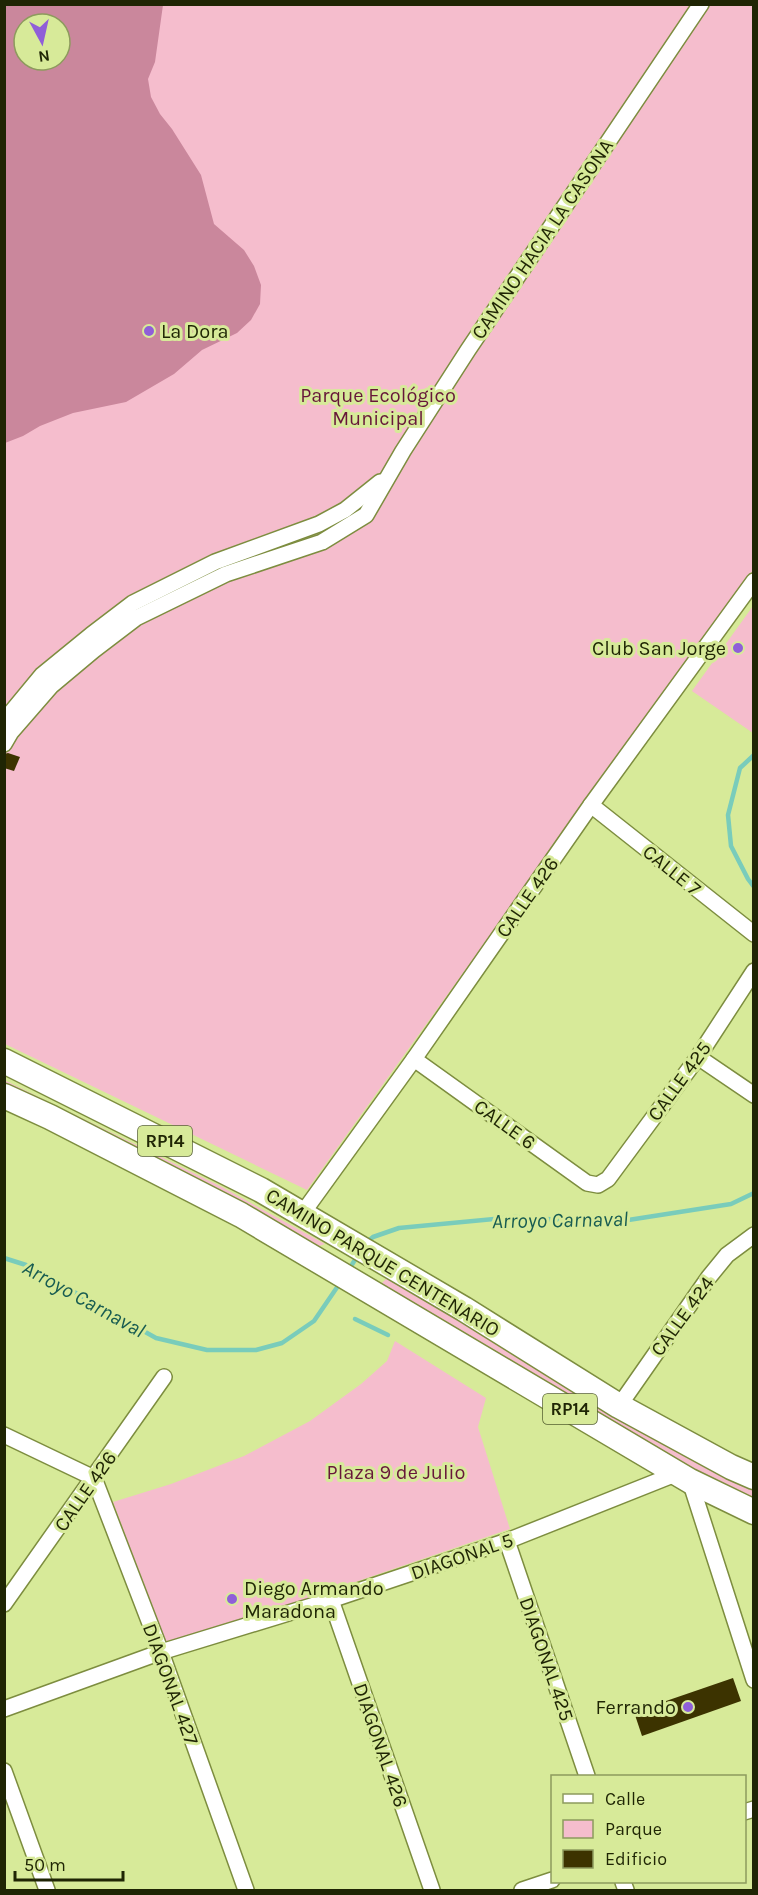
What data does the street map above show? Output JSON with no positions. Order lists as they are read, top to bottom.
{
  "streets": {
    "main road": ["RP14", "CAMINO PARQUE CENTENARIO"],
    "street": [
      "CAMINO HACIA LA CASONA",
      "CALLE 7",
      "CALLE 426",
      "CALLE 425",
      "CALLE 6",
      "CALLE 424",
      "DIAGONAL 5",
      "DIAGONAL 425",
      "DIAGONAL 427",
      "DIAGONAL 426"
    ]
  },
  "crossings": [
    ["CALLE 7", "CALLE 426"],
    ["CALLE 426", "CALLE 6"],
    ["CALLE 426", "CAMINO PARQUE CENTENARIO"],
    ["CALLE 426", "DIAGONAL 427"],
    ["CALLE 425", "CALLE 6"],
    ["CAMINO PARQUE CENTENARIO", "CALLE 424"],
    ["CAMINO PARQUE CENTENARIO", "DIAGONAL 5"],
    ["DIAGONAL 5", "DIAGONAL 425"],
    ["DIAGONAL 5", "DIAGONAL 427"],
    ["DIAGONAL 5", "DIAGONAL 426"]
  ],
  "water": ["Arroyo Carnaval"],
  "parks": ["Parque Ecológico Municipal", "Plaza 9 de Julio"],
  "places": [
    "La Dora",
    "Club San Jorge",
    "Diego Armando Maradona",
    "Ferrando"
  ],
  "legend": ["Calle", "Parque", "Edificio"],
  "scale_bar": "50 m",
  "north": "bottom"
}
